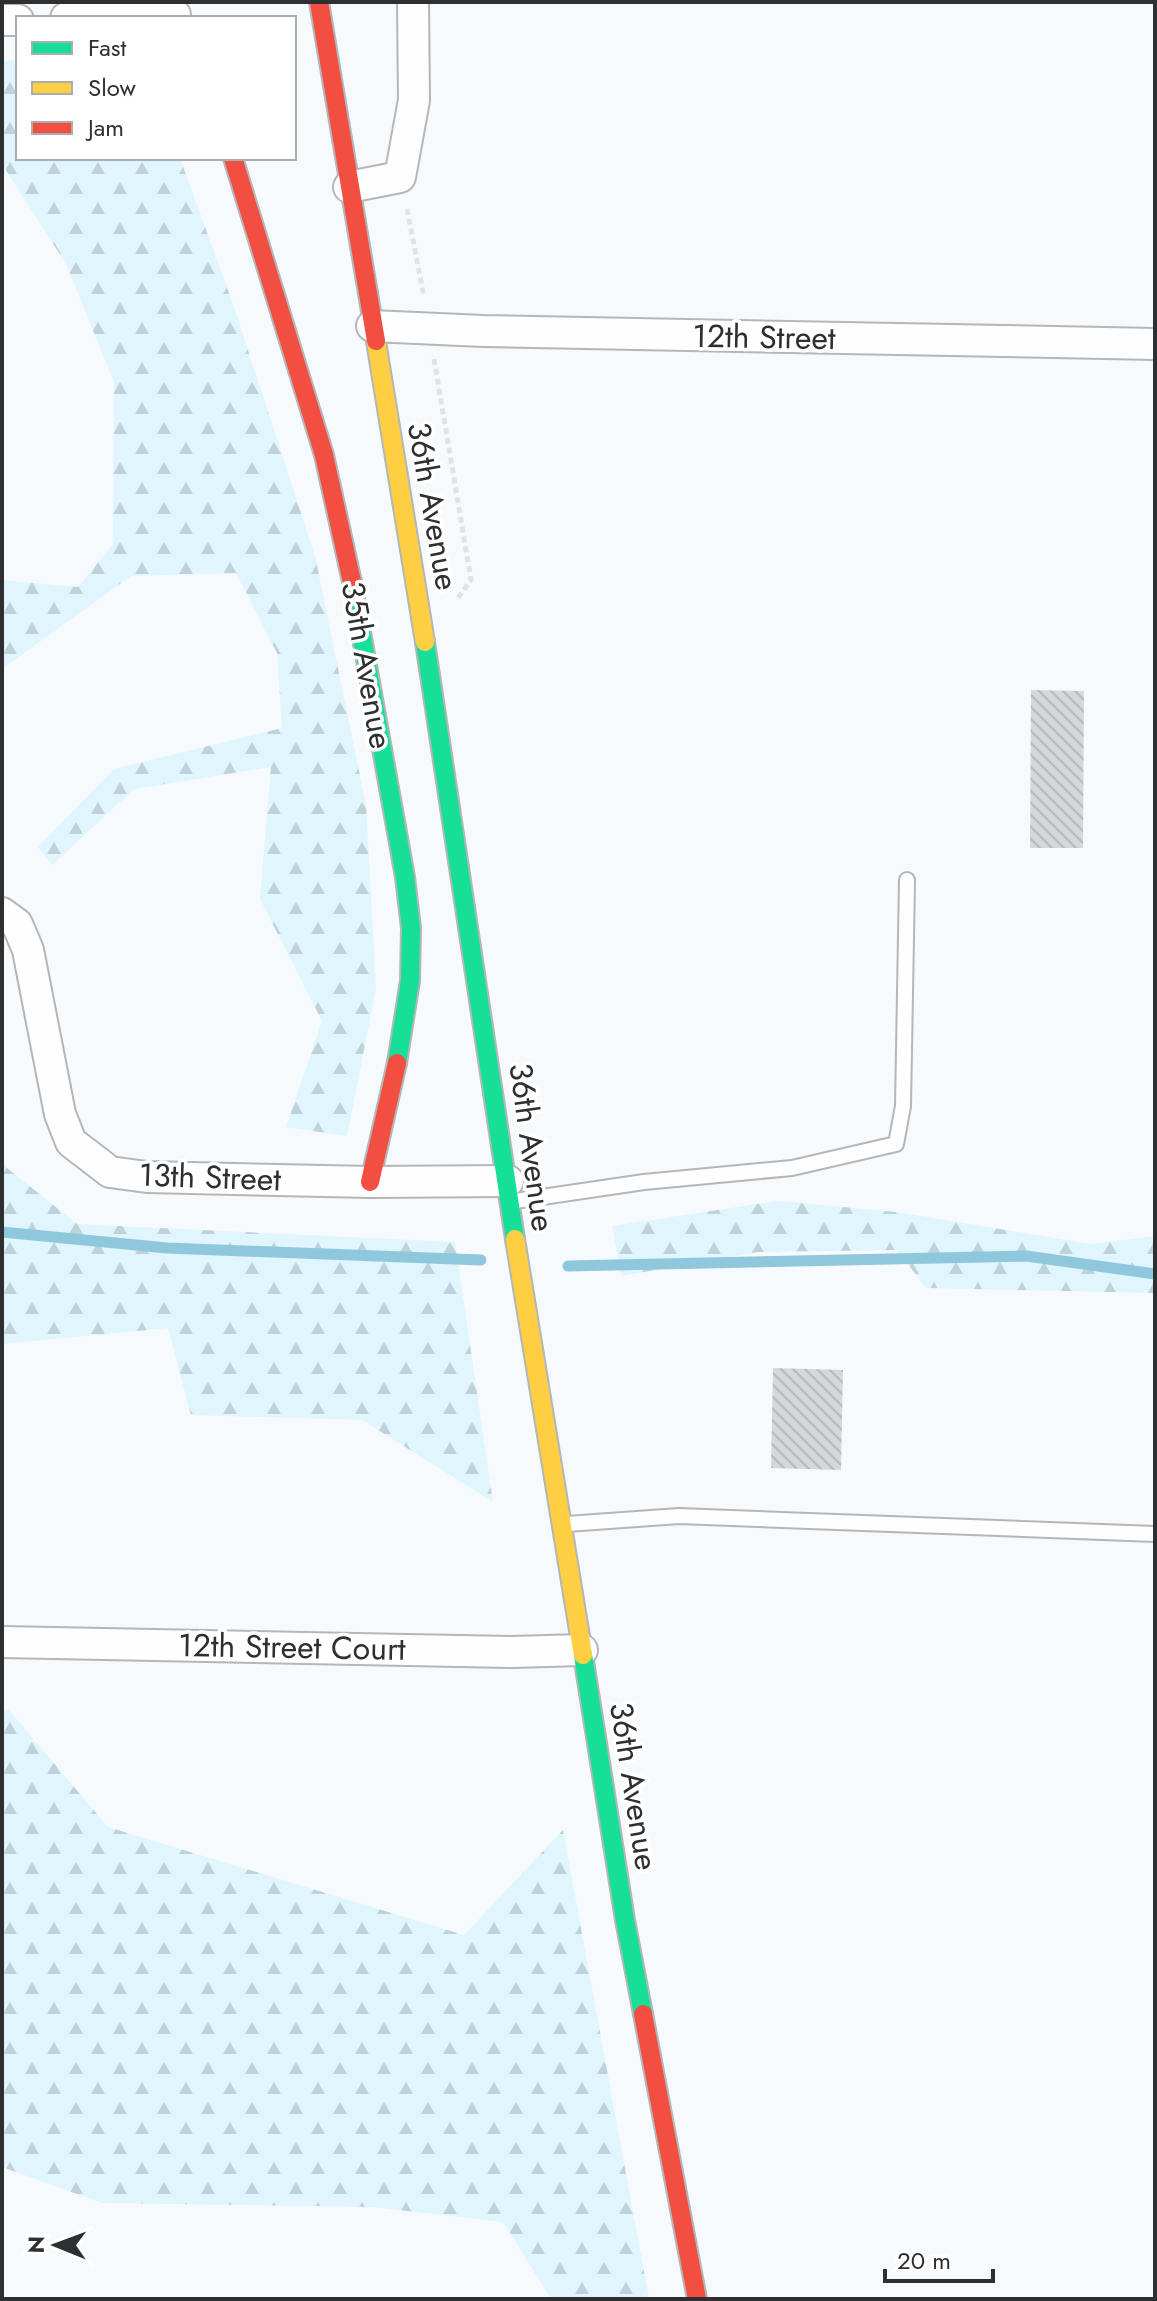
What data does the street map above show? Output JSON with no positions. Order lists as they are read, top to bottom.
{
  "streets": {
    "street": [
      "12th Street",
      "36th Avenue",
      "35th Avenue",
      "13th Street",
      "12th Street Court"
    ]
  },
  "crossings": [
    ["12th Street", "36th Avenue"],
    ["36th Avenue", "13th Street"],
    ["36th Avenue", "12th Street Court"],
    ["35th Avenue", "13th Street"]
  ],
  "legend": ["Fast", "Slow", "Jam"],
  "scale_bar": "20 m",
  "north": "left"
}
